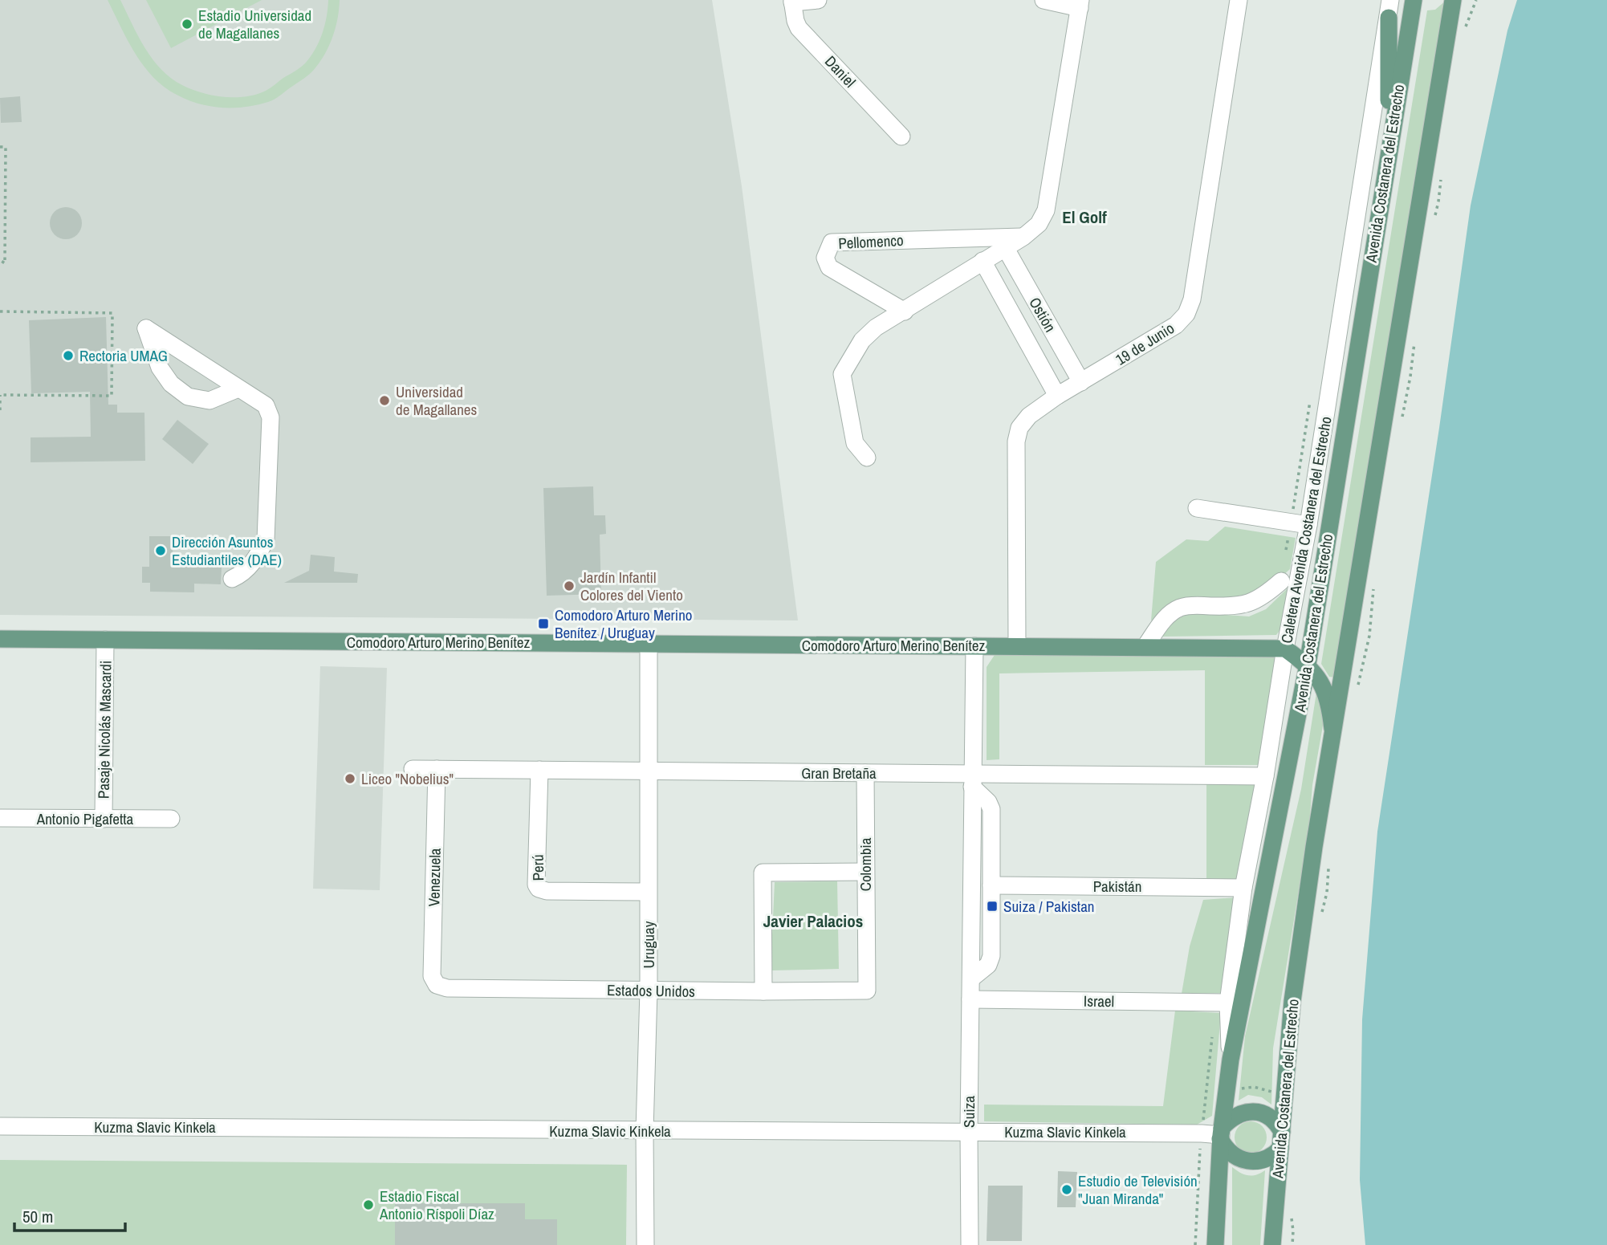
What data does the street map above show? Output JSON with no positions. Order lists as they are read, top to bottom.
{
  "streets": {
    "main road": ["Avenida Costanera del Estrecho", "Comodoro Arturo Merino Benítez"],
    "street": [
      "Daniel",
      "Pellomenco",
      "Ostión",
      "19 de Junio",
      "Caletera Avenida Costanera del Estrecho",
      "Pasaje Nicolás Mascardi",
      "Gran Bretaña",
      "Antonio Pigafetta",
      "Colombia",
      "Perú",
      "Venezuela",
      "Pakistán",
      "Uruguay",
      "Estados Unidos",
      "Israel",
      "Suiza",
      "Kuzma Slavic Kinkela"
    ]
  },
  "crossings": [
    ["Avenida Costanera del Estrecho", "Caletera Avenida Costanera del Estrecho"],
    ["Avenida Costanera del Estrecho", "Kuzma Slavic Kinkela"],
    ["Ostión", "19 de Junio"],
    ["19 de Junio", "Comodoro Arturo Merino Benítez"],
    ["Caletera Avenida Costanera del Estrecho", "Comodoro Arturo Merino Benítez"],
    ["Caletera Avenida Costanera del Estrecho", "Gran Bretaña"],
    ["Caletera Avenida Costanera del Estrecho", "Pakistán"],
    ["Caletera Avenida Costanera del Estrecho", "Israel"],
    ["Comodoro Arturo Merino Benítez", "Pasaje Nicolás Mascardi"],
    ["Comodoro Arturo Merino Benítez", "Uruguay"],
    ["Comodoro Arturo Merino Benítez", "Suiza"],
    ["Pasaje Nicolás Mascardi", "Antonio Pigafetta"],
    ["Gran Bretaña", "Colombia"],
    ["Gran Bretaña", "Perú"],
    ["Gran Bretaña", "Venezuela"],
    ["Gran Bretaña", "Uruguay"],
    ["Gran Bretaña", "Suiza"],
    ["Colombia", "Estados Unidos"],
    ["Perú", "Uruguay"],
    ["Venezuela", "Estados Unidos"],
    ["Uruguay", "Estados Unidos"],
    ["Uruguay", "Kuzma Slavic Kinkela"],
    ["Israel", "Suiza"],
    ["Suiza", "Kuzma Slavic Kinkela"]
  ],
  "districts": ["El Golf", "Javier Palacios"],
  "places": {
    "other": [
      "Estadio Universidad de Magallanes",
      "Rectoria UMAG",
      "Universidad de Magallanes",
      "Dirección Asuntos Estudiantiles (DAE)",
      "Jardín Infantil Colores del Viento",
      "Liceo \"Nobelius\"",
      "Estudio de Televisión \"Juan Miranda\"",
      "Estadio Fiscal Antonio Ríspoli Díaz"
    ],
    "transit": ["Comodoro Arturo Merino Benítez / Uruguay", "Suiza / Pakistan"]
  },
  "scale_bar": "50 m"
}
